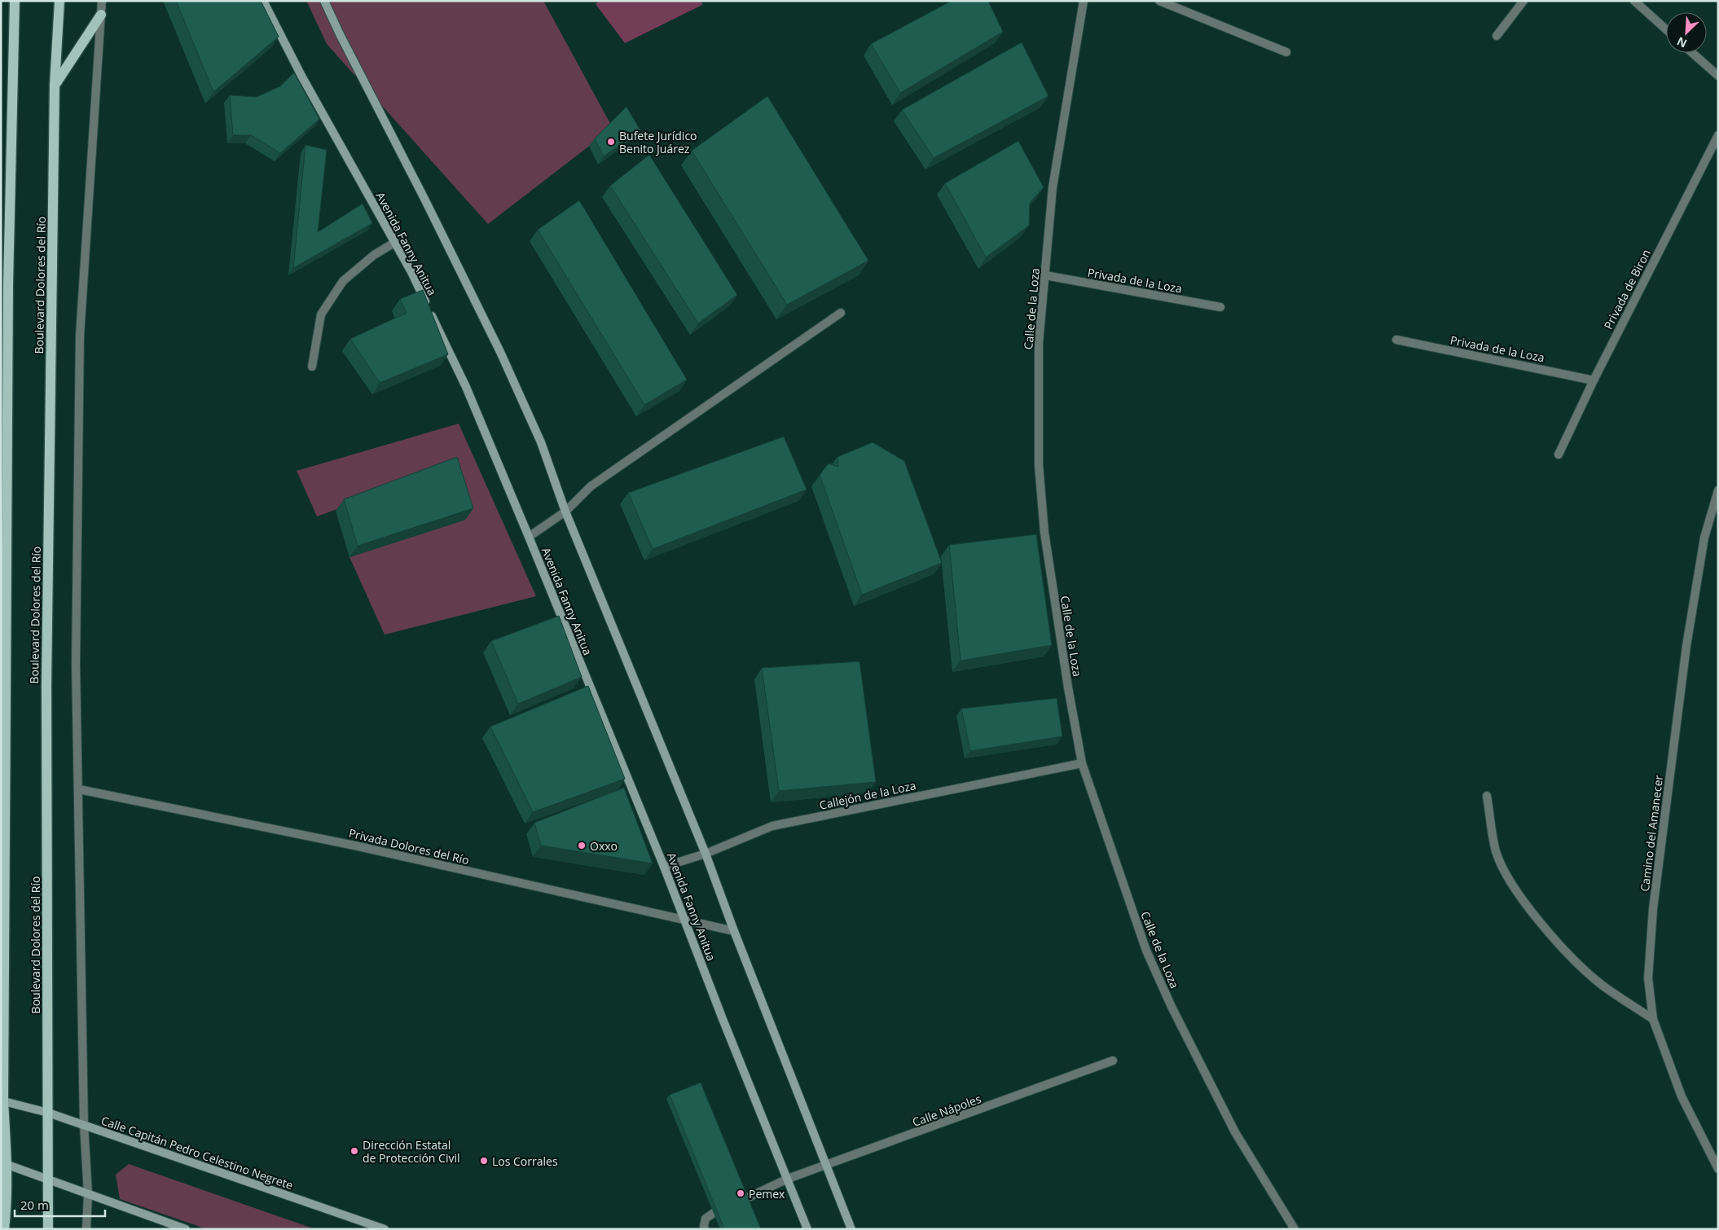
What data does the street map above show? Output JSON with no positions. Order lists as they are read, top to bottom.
{
  "streets": {
    "main road": ["Avenida Fanny Anitua", "Boulevard Dolores del Río", "Calle Capitán Pedro Celestino Negrete"],
    "street": [
      "Privada de la Loza",
      "Privada de Biron",
      "Calle de la Loza",
      "Callejón de la Loza",
      "Camino del Amanecer",
      "Privada Dolores del Río",
      "Calle Nápoles"
    ]
  },
  "crossings": [
    ["Avenida Fanny Anitua", "Callejón de la Loza"],
    ["Avenida Fanny Anitua", "Privada Dolores del Río"],
    ["Avenida Fanny Anitua", "Calle Nápoles"],
    ["Privada de la Loza", "Privada de Biron"],
    ["Privada de la Loza", "Calle de la Loza"],
    ["Boulevard Dolores del Río", "Calle Capitán Pedro Celestino Negrete"],
    ["Calle de la Loza", "Callejón de la Loza"]
  ],
  "places": [
    "Bufete Jurídico Benito Juárez",
    "Oxxo",
    "Dirección Estatal de Protección Civil",
    "Los Corrales",
    "Pemex"
  ],
  "scale_bar": "20 m",
  "north": "bottom left"
}
